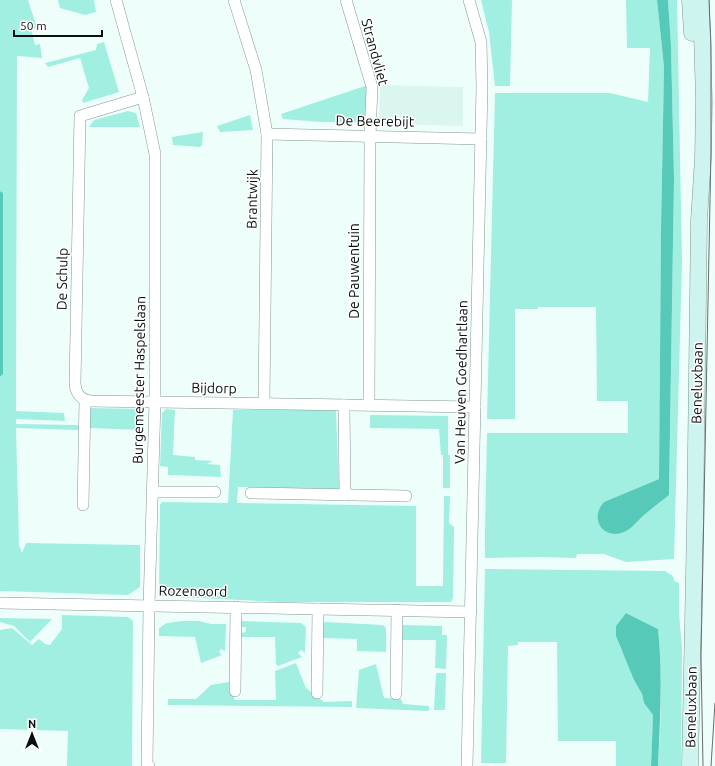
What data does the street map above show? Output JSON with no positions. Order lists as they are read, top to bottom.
{
  "streets": {
    "main road": ["Beneluxbaan"],
    "street": [
      "Strandvliet",
      "De Beerebijt",
      "Brantwijk",
      "De Pauwentuin",
      "De Schulp",
      "Burgemeester Haspelslaan",
      "Van Heuven Goedhartlaan",
      "Bijdorp",
      "Rozenoord"
    ]
  },
  "crossings": [
    ["Strandvliet", "De Beerebijt"],
    ["Strandvliet", "De Pauwentuin"],
    ["De Beerebijt", "Brantwijk"],
    ["De Beerebijt", "De Pauwentuin"],
    ["De Beerebijt", "Van Heuven Goedhartlaan"],
    ["Brantwijk", "Bijdorp"],
    ["De Pauwentuin", "Bijdorp"],
    ["De Schulp", "Burgemeester Haspelslaan"],
    ["De Schulp", "Bijdorp"],
    ["Burgemeester Haspelslaan", "Bijdorp"],
    ["Burgemeester Haspelslaan", "Rozenoord"],
    ["Van Heuven Goedhartlaan", "Bijdorp"],
    ["Van Heuven Goedhartlaan", "Rozenoord"]
  ],
  "scale_bar": "50 m",
  "north": "top"
}
